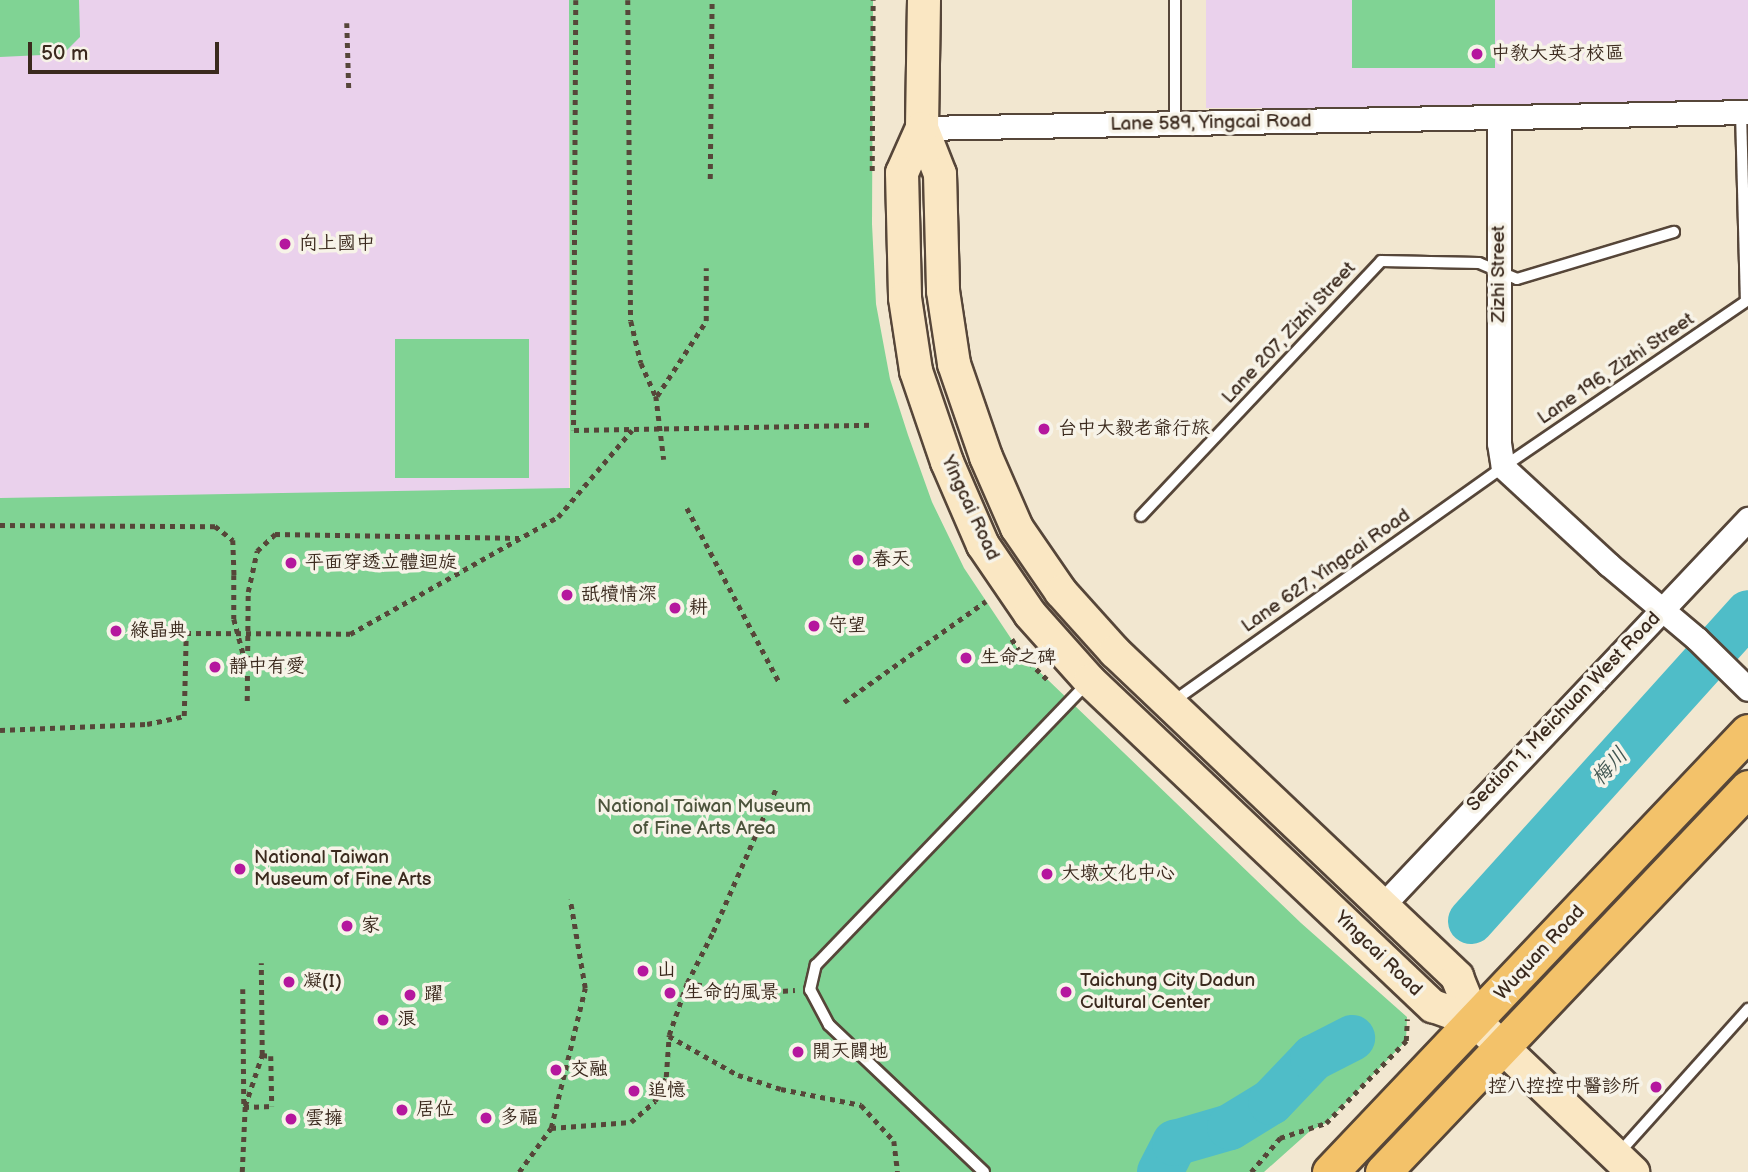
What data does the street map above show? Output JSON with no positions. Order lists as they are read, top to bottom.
{
  "streets": {
    "main road": ["Yingcai Road", "Wuquan Road"],
    "street": ["Lane 589, Yingcai Road", "Zizhi Street", "Section 1, Meichuan West Road"],
    "lane": ["Lane 207, Zizhi Street", "Lane 196, Zizhi Street", "Lane 627, Yingcai Road"]
  },
  "crossings": [
    ["Lane 589, Yingcai Road", "Zizhi Street"],
    ["Lane 589, Yingcai Road", "Yingcai Road"],
    ["Zizhi Street", "Lane 207, Zizhi Street"],
    ["Zizhi Street", "Lane 196, Zizhi Street"],
    ["Zizhi Street", "Lane 627, Yingcai Road"],
    ["Lane 196, Zizhi Street", "Lane 627, Yingcai Road"],
    ["Yingcai Road", "Lane 627, Yingcai Road"],
    ["Yingcai Road", "Section 1, Meichuan West Road"],
    ["Yingcai Road", "Wuquan Road"]
  ],
  "water": ["梅川"],
  "parks": ["National Taiwan Museum of Fine Arts Area"],
  "places": [
    "中教大英才校區",
    "向上國中",
    "台中大毅老爺行旅",
    "春天",
    "平面穿透立體迴旋",
    "舐犢情深",
    "耕",
    "守望",
    "綠晶典",
    "生命之碑",
    "靜中有愛",
    "National Taiwan Museum of Fine Arts",
    "大墩文化中心",
    "家",
    "山",
    "凝(I)",
    "Taichung City Dadun Cultural Center",
    "生命的風景",
    "躍",
    "浪",
    "開天闢地",
    "交融",
    "控八控控中醫診所",
    "追憶",
    "居位",
    "多福",
    "雲擁"
  ],
  "scale_bar": "50 m"
}
